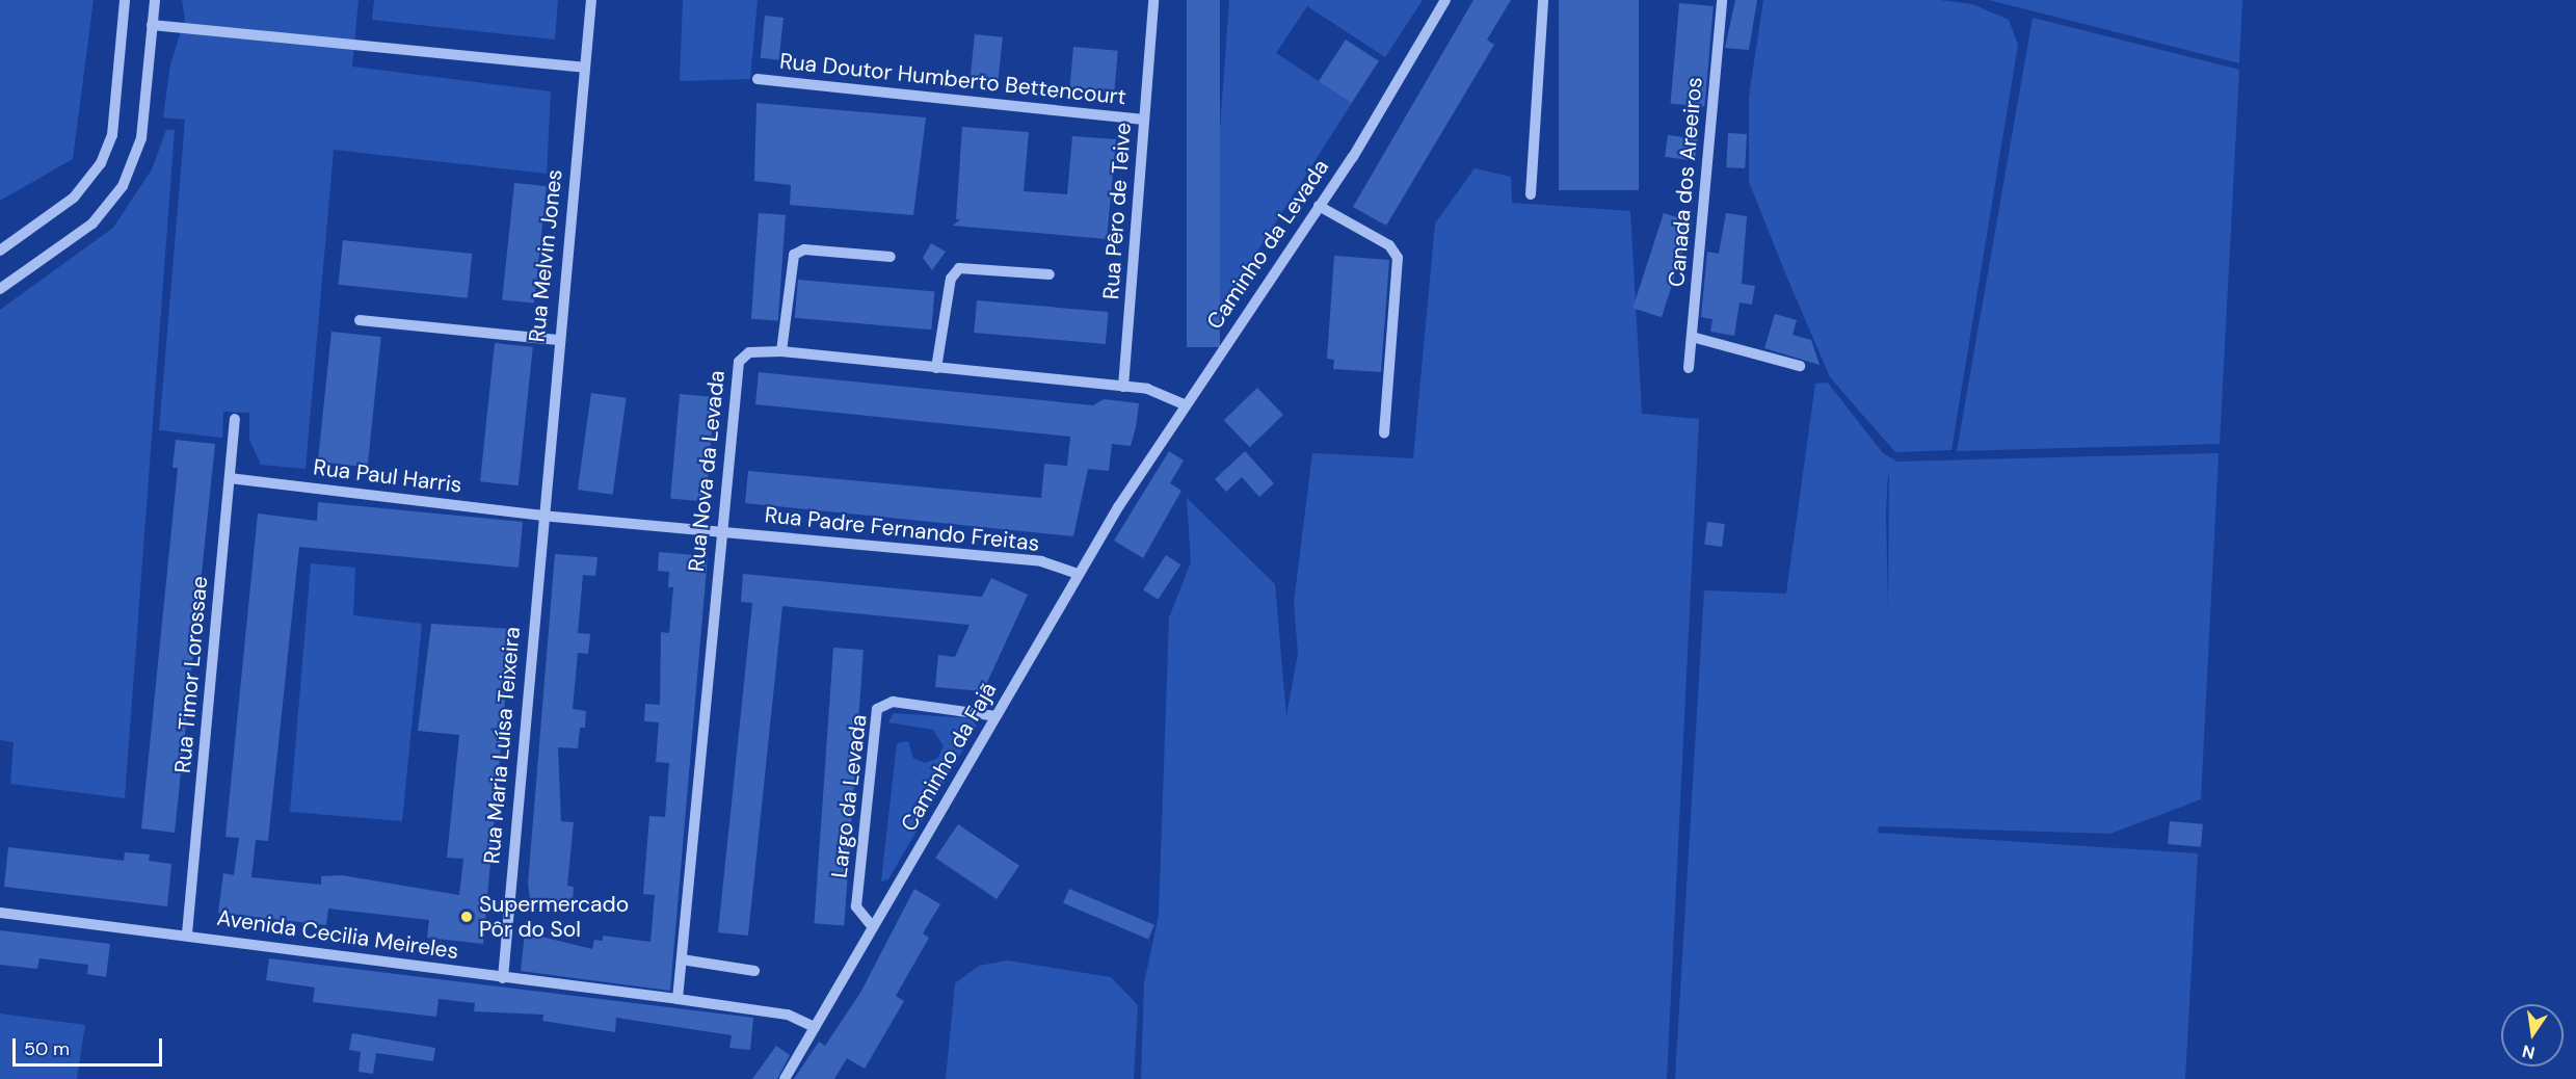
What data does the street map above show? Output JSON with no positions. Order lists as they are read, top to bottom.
{
  "streets": {
    "street": [
      "Rua Doutor Humberto Bettencourt",
      "Canada dos Areeiros",
      "Rua Pêro de Teive",
      "Caminho da Levada",
      "Rua Melvin Jones",
      "Rua Nova da Levada",
      "Rua Paul Harris",
      "Rua Padre Fernando Freitas",
      "Rua Timor Lorossae",
      "Rua Maria Luísa Teixeira",
      "Caminho da Fajã",
      "Largo da Levada",
      "Avenida Cecilia Meireles"
    ]
  },
  "crossings": [
    ["Rua Doutor Humberto Bettencourt", "Rua Pêro de Teive"],
    ["Rua Pêro de Teive", "Rua Nova da Levada"],
    ["Caminho da Levada", "Rua Nova da Levada"],
    ["Caminho da Levada", "Caminho da Fajã"],
    ["Rua Melvin Jones", "Rua Paul Harris"],
    ["Rua Melvin Jones", "Rua Maria Luísa Teixeira"],
    ["Rua Nova da Levada", "Rua Paul Harris"],
    ["Rua Nova da Levada", "Rua Padre Fernando Freitas"],
    ["Rua Nova da Levada", "Avenida Cecilia Meireles"],
    ["Rua Paul Harris", "Rua Padre Fernando Freitas"],
    ["Rua Paul Harris", "Rua Timor Lorossae"],
    ["Rua Paul Harris", "Rua Maria Luísa Teixeira"],
    ["Rua Padre Fernando Freitas", "Caminho da Fajã"],
    ["Rua Timor Lorossae", "Avenida Cecilia Meireles"],
    ["Rua Maria Luísa Teixeira", "Avenida Cecilia Meireles"],
    ["Caminho da Fajã", "Largo da Levada"],
    ["Caminho da Fajã", "Avenida Cecilia Meireles"]
  ],
  "places": ["Supermercado Pôr do Sol"],
  "scale_bar": "50 m",
  "north": "bottom"
}
